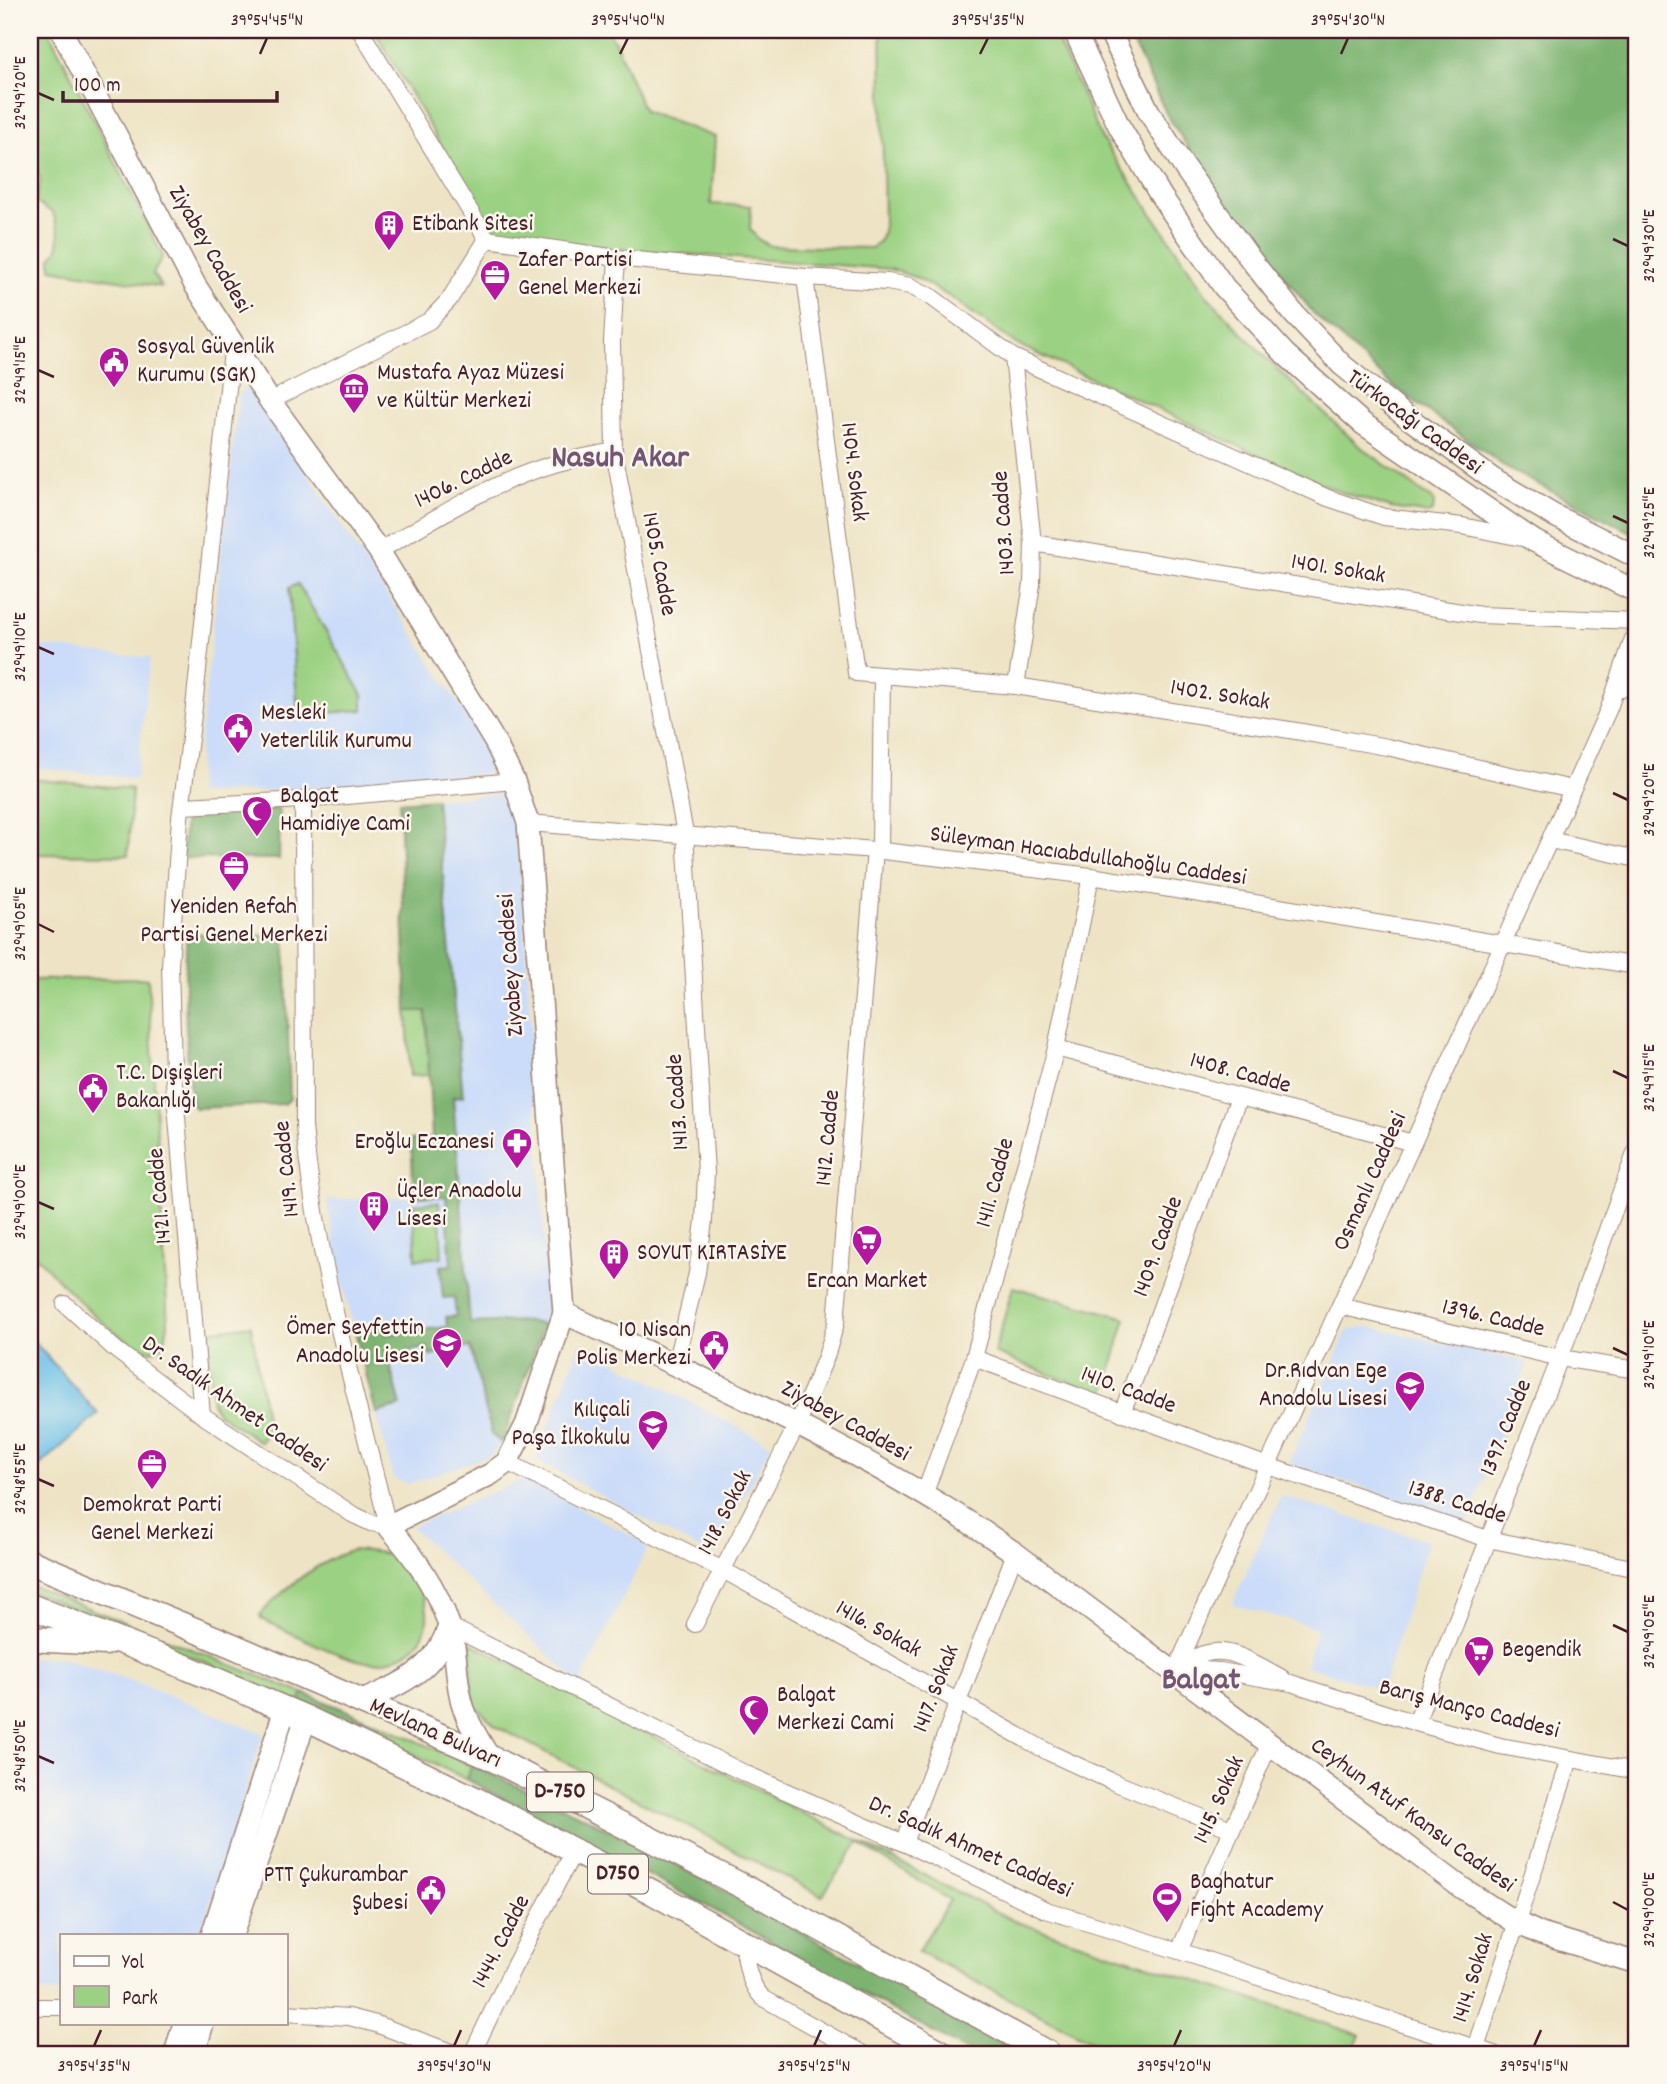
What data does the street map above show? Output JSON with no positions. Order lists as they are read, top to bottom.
{
  "streets": {
    "highway": ["Mevlana Bulvarı", "D-750", "D750"],
    "main road": ["Ziyabey Caddesi", "Türkocağı Caddesi", "Ceyhun Atuf Kansu Caddesi"],
    "street": [
      "1404. Sokak",
      "1406. Cadde",
      "1403. Cadde",
      "1405. Cadde",
      "1401. Sokak",
      "1402. Sokak",
      "Süleyman Hacıabdullahoğlu Caddesi",
      "1408. Cadde",
      "1413. Cadde",
      "1412. Cadde",
      "1419. Cadde",
      "Osmanlı Caddesi",
      "1411. Cadde",
      "1421. Cadde",
      "1409. Cadde",
      "1396. Cadde",
      "1410. Cadde",
      "Dr. Sadık Ahmet Caddesi",
      "1397. Cadde",
      "1388. Cadde",
      "1418. Sokak",
      "1416. Sokak",
      "1417. Sokak",
      "Barış Manço Caddesi",
      "1415. Sokak",
      "1444. Cadde",
      "1414. Sokak"
    ]
  },
  "crossings": [
    ["Ziyabey Caddesi", "1406. Cadde"],
    ["Ziyabey Caddesi", "Süleyman Hacıabdullahoğlu Caddesi"],
    ["Ziyabey Caddesi", "1413. Cadde"],
    ["Ziyabey Caddesi", "1412. Cadde"],
    ["Ziyabey Caddesi", "Osmanlı Caddesi"],
    ["Ziyabey Caddesi", "1411. Cadde"],
    ["Ziyabey Caddesi", "1421. Cadde"],
    ["Ziyabey Caddesi", "1418. Sokak"],
    ["Ziyabey Caddesi", "1417. Sokak"],
    ["Ziyabey Caddesi", "Barış Manço Caddesi"],
    ["Ziyabey Caddesi", "Ceyhun Atuf Kansu Caddesi"],
    ["1404. Sokak", "1402. Sokak"],
    ["1406. Cadde", "1405. Cadde"],
    ["1403. Cadde", "1401. Sokak"],
    ["1403. Cadde", "1402. Sokak"],
    ["1405. Cadde", "Süleyman Hacıabdullahoğlu Caddesi"],
    ["1405. Cadde", "1413. Cadde"],
    ["1402. Sokak", "Osmanlı Caddesi"],
    ["Süleyman Hacıabdullahoğlu Caddesi", "1413. Cadde"],
    ["Süleyman Hacıabdullahoğlu Caddesi", "1412. Cadde"],
    ["Süleyman Hacıabdullahoğlu Caddesi", "Osmanlı Caddesi"],
    ["Süleyman Hacıabdullahoğlu Caddesi", "1411. Cadde"],
    ["1408. Cadde", "Osmanlı Caddesi"],
    ["1408. Cadde", "1411. Cadde"],
    ["1408. Cadde", "1409. Cadde"],
    ["1412. Cadde", "1418. Sokak"],
    ["1419. Cadde", "Dr. Sadık Ahmet Caddesi"],
    ["Osmanlı Caddesi", "1396. Cadde"],
    ["Osmanlı Caddesi", "1410. Cadde"],
    ["Osmanlı Caddesi", "1388. Cadde"],
    ["Osmanlı Caddesi", "Barış Manço Caddesi"],
    ["Osmanlı Caddesi", "Ceyhun Atuf Kansu Caddesi"],
    ["1411. Cadde", "1410. Cadde"],
    ["1421. Cadde", "Dr. Sadık Ahmet Caddesi"],
    ["1409. Cadde", "1410. Cadde"],
    ["1396. Cadde", "1397. Cadde"],
    ["1410. Cadde", "1388. Cadde"],
    ["Dr. Sadık Ahmet Caddesi", "1417. Sokak"],
    ["Dr. Sadık Ahmet Caddesi", "1415. Sokak"],
    ["Dr. Sadık Ahmet Caddesi", "1414. Sokak"],
    ["1397. Cadde", "1388. Cadde"],
    ["1397. Cadde", "Barış Manço Caddesi"],
    ["1418. Sokak", "1416. Sokak"],
    ["1416. Sokak", "1417. Sokak"],
    ["1416. Sokak", "1415. Sokak"],
    ["Barış Manço Caddesi", "Ceyhun Atuf Kansu Caddesi"],
    ["Barış Manço Caddesi", "1414. Sokak"],
    ["Mevlana Bulvarı", "1444. Cadde"],
    ["1415. Sokak", "Ceyhun Atuf Kansu Caddesi"],
    ["Ceyhun Atuf Kansu Caddesi", "1414. Sokak"]
  ],
  "districts": ["Nasuh Akar", "Balgat"],
  "places": {
    "building": ["Etibank Sitesi", "Üçler Anadolu Lisesi", "SOYUT KIRTASİYE"],
    "office": ["Zafer Partisi Genel Merkezi", "Yeniden Refah Partisi Genel Merkezi", "Demokrat Parti Genel Merkezi"],
    "public building": [
      "Sosyal Güvenlik Kurumu (SGK)",
      "Mesleki Yeterlilik Kurumu",
      "T.C. Dışişleri Bakanlığı",
      "10 Nisan Polis Merkezi",
      "PTT Çukurambar Şubesi"
    ],
    "museum": ["Mustafa Ayaz Müzesi ve Kültür Merkezi"],
    "mosque": ["Balgat Hamidiye Cami", "Balgat Merkezi Cami"],
    "pharmacy": ["Eroğlu Eczanesi"],
    "supermarket": ["Ercan Market", "Begendik"],
    "school or university": ["Ömer Seyfettin Anadolu Lisesi", "Dr.Rıdvan Ege Anadolu Lisesi", "Kılıçali Paşa İlkokulu"],
    "sports": ["Baghatur Fight Academy"]
  },
  "legend": ["Yol", "Park"],
  "scale_bar": "100 m",
  "coordinates": [
    "39°54'45\"N",
    "39°54'40\"N",
    "39°54'35\"N",
    "39°54'30\"N",
    "32°49'20\"E",
    "32°49'30\"E",
    "32°49'15\"E",
    "32°49'25\"E",
    "32°49'10\"E",
    "32°49'05\"E",
    "32°49'00\"E",
    "32°48'55\"E",
    "32°48'50\"E",
    "39°54'25\"N",
    "39°54'20\"N",
    "39°54'15\"N"
  ]
}
